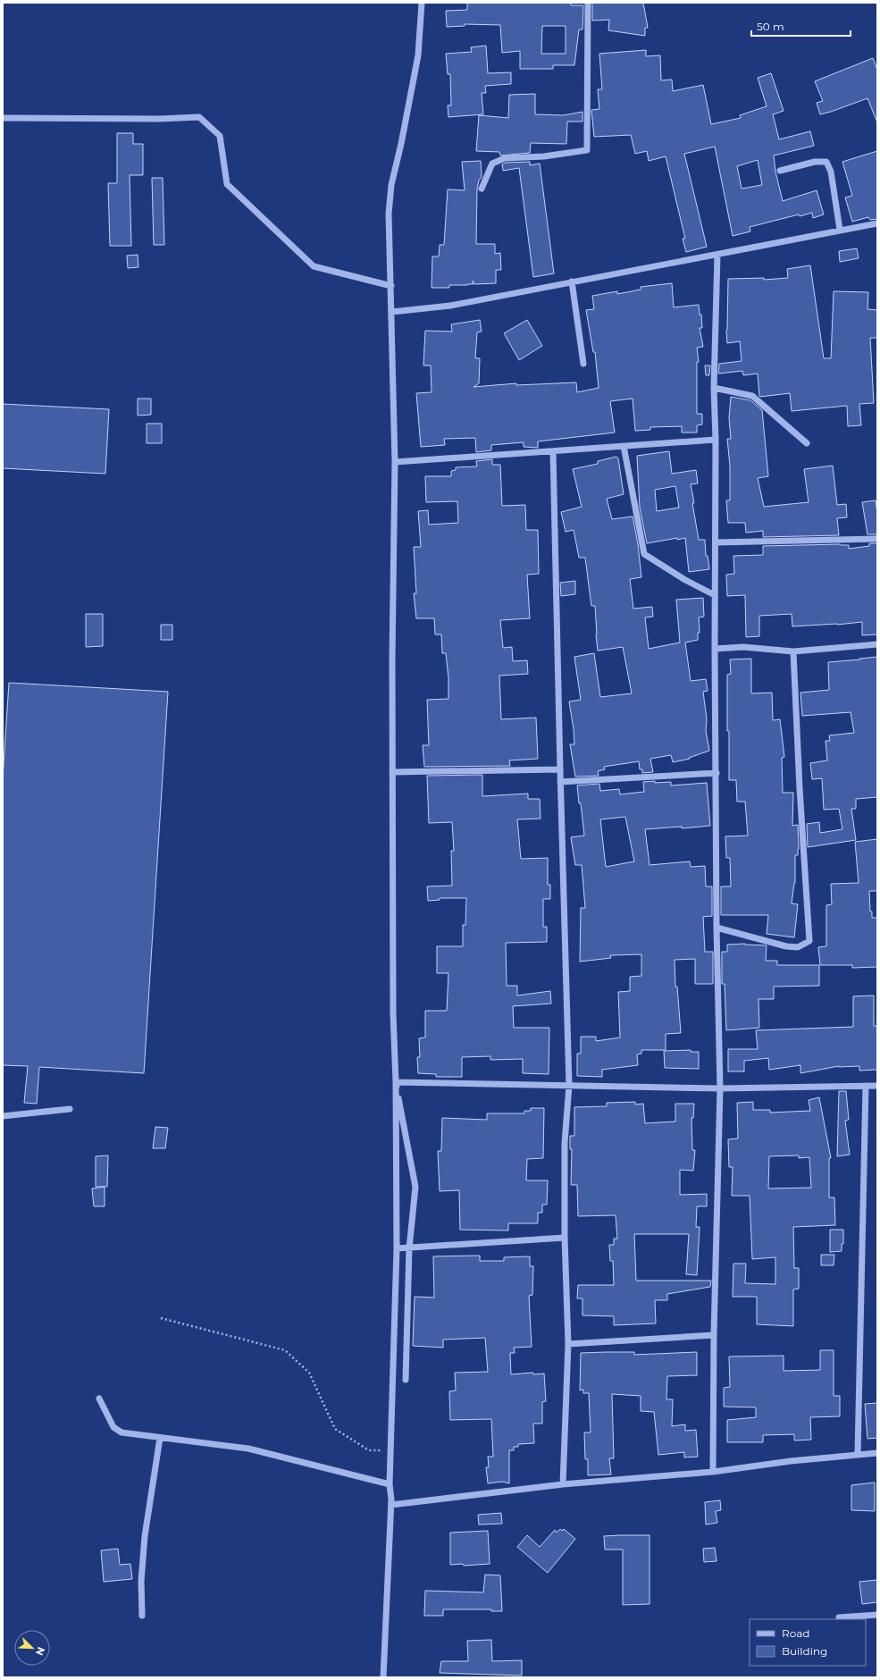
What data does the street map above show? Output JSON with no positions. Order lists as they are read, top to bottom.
{
  "legend": ["Road", "Building"],
  "scale_bar": "50 m",
  "north": "bottom right"
}
